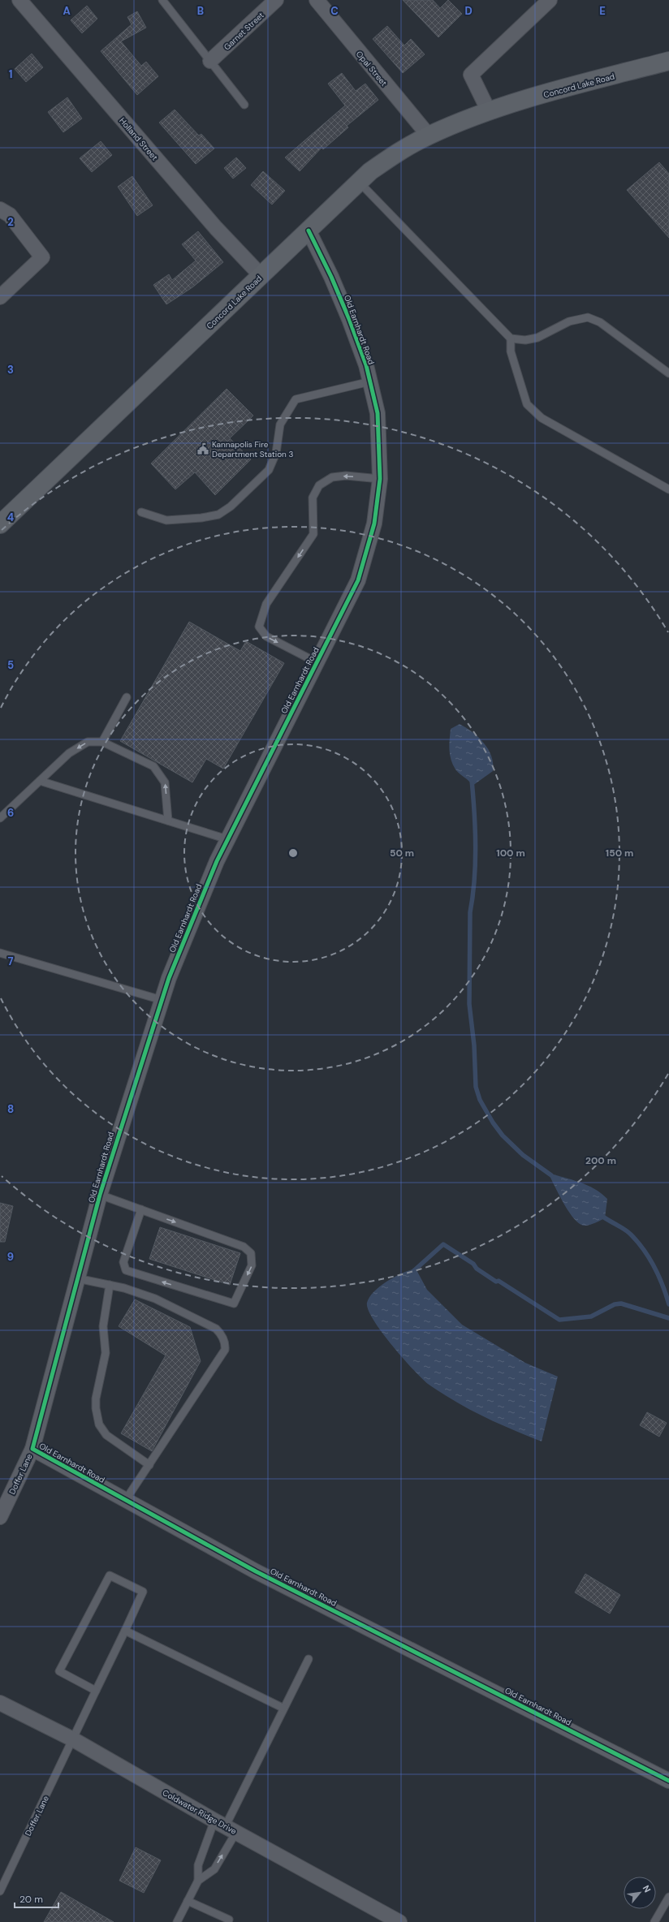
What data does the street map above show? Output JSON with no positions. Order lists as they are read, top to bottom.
{
  "streets": {
    "main road": ["Concord Lake Road"],
    "street": [
      "Garnet Street",
      "Opal Street",
      "Holland Street",
      "Old Earnhardt Road",
      "Doffer Lane",
      "Coldwater Ridge Drive"
    ]
  },
  "crossings": [
    ["Opal Street", "Concord Lake Road"],
    ["Concord Lake Road", "Holland Street"],
    ["Concord Lake Road", "Old Earnhardt Road"],
    ["Old Earnhardt Road", "Doffer Lane"],
    ["Doffer Lane", "Coldwater Ridge Drive"]
  ],
  "places": {
    "public building": ["Kannapolis Fire Department Station 3"]
  },
  "scale_bar": "20 m",
  "north": "top right",
  "grid": {
    "columns": [
      "A",
      "B",
      "C",
      "D",
      "E"
    ],
    "rows": [
      "1",
      "2",
      "3",
      "4",
      "5",
      "6",
      "7",
      "8",
      "9"
    ]
  },
  "rings": [
    "50 m",
    "100 m",
    "150 m",
    "200 m"
  ]
}
